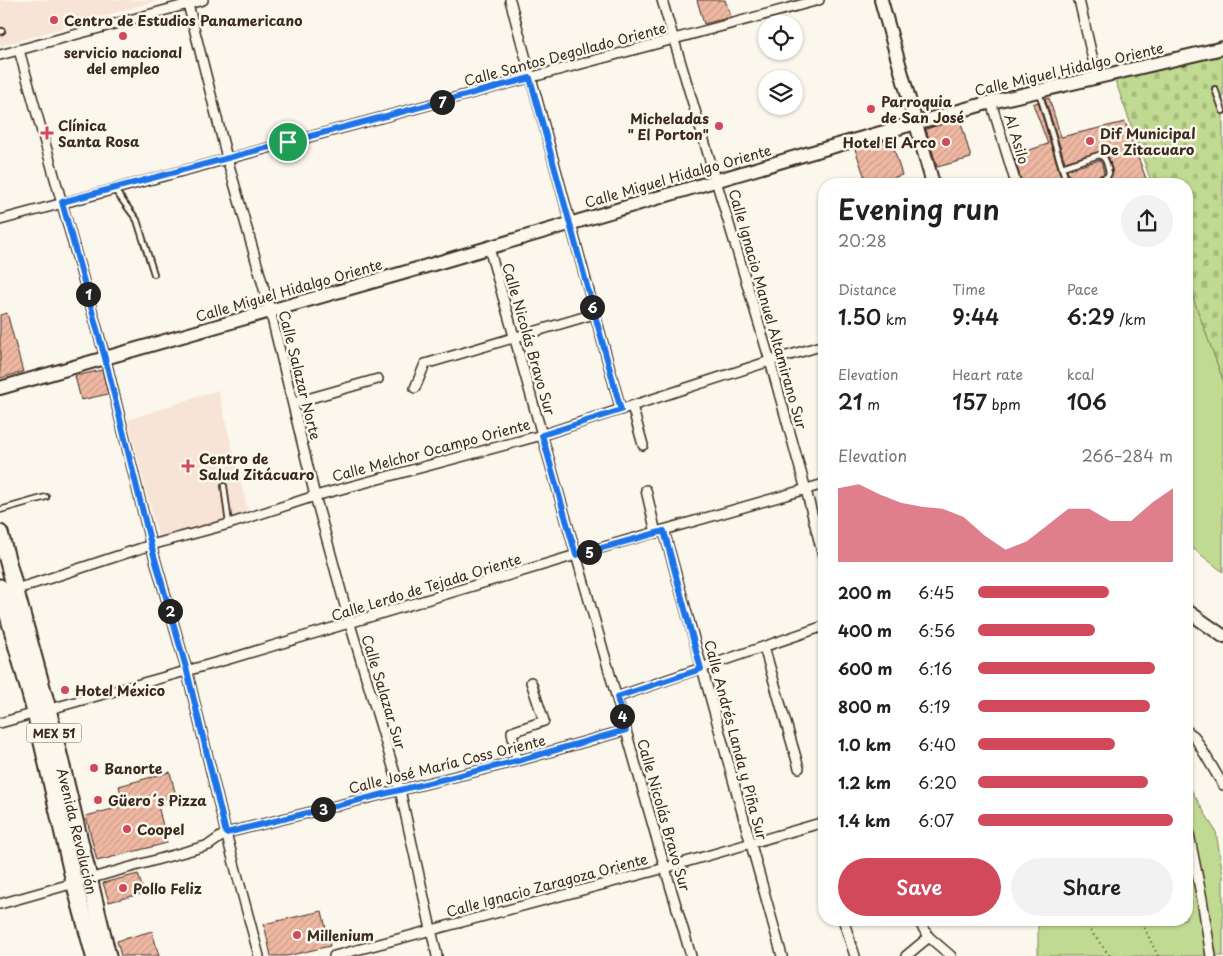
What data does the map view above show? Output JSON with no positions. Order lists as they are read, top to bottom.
{
  "streets": {
    "main road": ["MEX 51", "Avenida Revolución"],
    "street": [
      "Calle Santos Degollado Oriente",
      "Calle Miguel Hidalgo Oriente",
      "Al Asilo",
      "Calle Ignacio Manuel Altamirano Sur",
      "Calle Nicolás Bravo Sur",
      "Calle Salazar Norte",
      "Calle Melchor Ocampo Oriente",
      "Calle Lerdo de Tejada Oriente",
      "Calle Salazar Sur",
      "Calle Andrés Landa y Piña Sur",
      "Calle José María Coss Oriente",
      "Calle Ignacio Zaragoza Oriente"
    ]
  },
  "crossings": [
    ["Calle Santos Degollado Oriente", "Calle Ignacio Manuel Altamirano Sur"],
    ["Calle Santos Degollado Oriente", "Calle Salazar Norte"],
    ["Calle Miguel Hidalgo Oriente", "Al Asilo"],
    ["Calle Miguel Hidalgo Oriente", "Calle Ignacio Manuel Altamirano Sur"],
    ["Calle Miguel Hidalgo Oriente", "Calle Nicolás Bravo Sur"],
    ["Calle Miguel Hidalgo Oriente", "Calle Salazar Norte"],
    ["Calle Ignacio Manuel Altamirano Sur", "Calle Melchor Ocampo Oriente"],
    ["Calle Ignacio Manuel Altamirano Sur", "Calle Lerdo de Tejada Oriente"],
    ["Calle Nicolás Bravo Sur", "Calle Melchor Ocampo Oriente"],
    ["Calle Nicolás Bravo Sur", "Calle Lerdo de Tejada Oriente"],
    ["Calle Nicolás Bravo Sur", "Calle José María Coss Oriente"],
    ["Calle Nicolás Bravo Sur", "Calle Ignacio Zaragoza Oriente"],
    ["Calle Salazar Norte", "Calle Melchor Ocampo Oriente"],
    ["Calle Salazar Norte", "Calle Salazar Sur"],
    ["Calle Melchor Ocampo Oriente", "Calle Salazar Sur"],
    ["Calle Melchor Ocampo Oriente", "MEX 51"],
    ["Calle Melchor Ocampo Oriente", "Avenida Revolución"],
    ["Calle Lerdo de Tejada Oriente", "Calle Salazar Sur"],
    ["Calle Lerdo de Tejada Oriente", "Calle Andrés Landa y Piña Sur"],
    ["Calle Lerdo de Tejada Oriente", "Avenida Revolución"],
    ["Calle Salazar Sur", "Calle José María Coss Oriente"],
    ["Calle Salazar Sur", "Calle Ignacio Zaragoza Oriente"],
    ["MEX 51", "Avenida Revolución"],
    ["Calle Andrés Landa y Piña Sur", "Calle Ignacio Zaragoza Oriente"],
    ["Calle José María Coss Oriente", "Avenida Revolución"]
  ],
  "places": {
    "other": [
      "Centro de Estudios Panamericano",
      "servicio nacional del empleo",
      "Parroquia de San José",
      "Micheladas \" El Porton\"",
      "Dif Municipal De Zitacuaro",
      "Hotel El Arco",
      "Hotel México",
      "Banorte",
      "Güero´s Pizza",
      "Coopel",
      "Pollo Feliz",
      "Millenium"
    ],
    "health": ["Clínica Santa Rosa", "Centro de Salud Zitácuaro"]
  },
  "page": {
    "pins": [
      "7",
      "1",
      "6",
      "5",
      "2",
      "4",
      "3"
    ],
    "heading": ["Evening run", "20:28"],
    "stats": [
      ["Distance", "1.50 km"],
      ["Time", "9:44"],
      ["Pace", "6:29 /km"],
      ["Elevation", "21 m"],
      ["Heart rate", "157 bpm"],
      ["kcal", "106"]
    ],
    "chart": ["Elevation", "266–284 m"],
    "list": [
      {
        "name": "200 m",
        "note": "6:45"
      },
      {
        "name": "400 m",
        "note": "6:56"
      },
      {
        "name": "600 m",
        "note": "6:16"
      },
      {
        "name": "800 m",
        "note": "6:19"
      },
      {
        "name": "1.0 km",
        "note": "6:40"
      },
      {
        "name": "1.2 km",
        "note": "6:20"
      },
      {
        "name": "1.4 km",
        "note": "6:07"
      }
    ],
    "buttons": ["Save", "Share"]
  }
}
